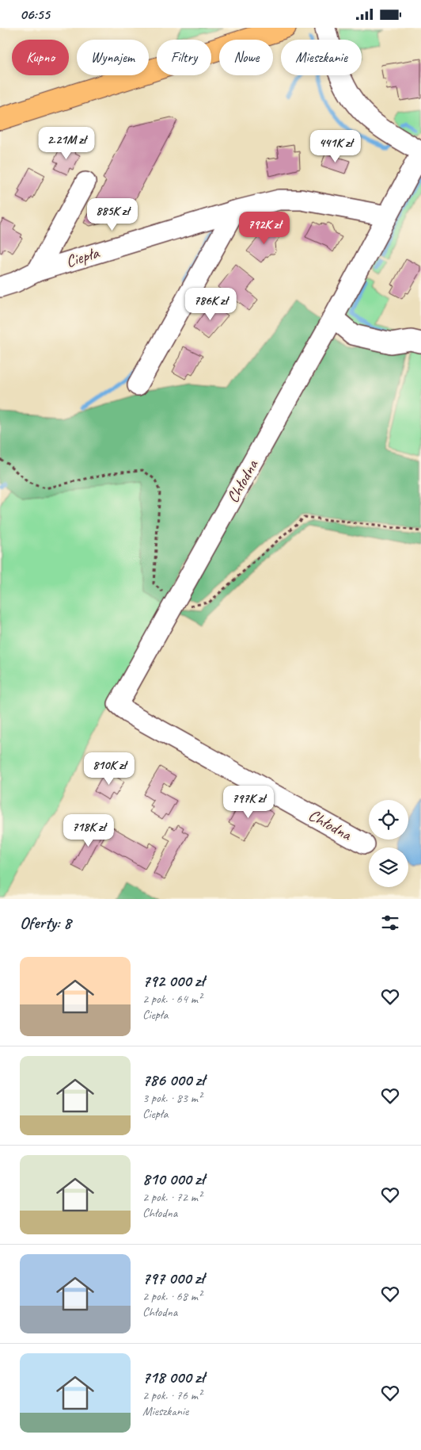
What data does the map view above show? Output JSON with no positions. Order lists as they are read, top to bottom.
{
  "streets": {
    "street": ["Ciepła", "Chłodna"]
  },
  "crossings": [
    ["Ciepła", "Chłodna"]
  ],
  "page": {
    "status": "06:55",
    "chip": [
      "Kupno",
      "Wynajem",
      "Filtry",
      "Nowe",
      "Mieszkanie"
    ],
    "price": [
      "2.21M zł",
      "441K zł",
      "885K zł",
      "792K zł",
      "786K zł",
      "810K zł",
      "797K zł",
      "718K zł"
    ],
    "heading": "Oferty: 8",
    "list": [
      {
        "name": "792 000 zł",
        "note": "2 pok. · 64 m² · Ciepła"
      },
      {
        "name": "786 000 zł",
        "note": "3 pok. · 83 m² · Ciepła"
      },
      {
        "name": "810 000 zł",
        "note": "2 pok. · 72 m² · Chłodna"
      },
      {
        "name": "797 000 zł",
        "note": "2 pok. · 68 m² · Chłodna"
      },
      {
        "name": "718 000 zł",
        "note": "2 pok. · 76 m² · Mieszkanie"
      }
    ]
  }
}
